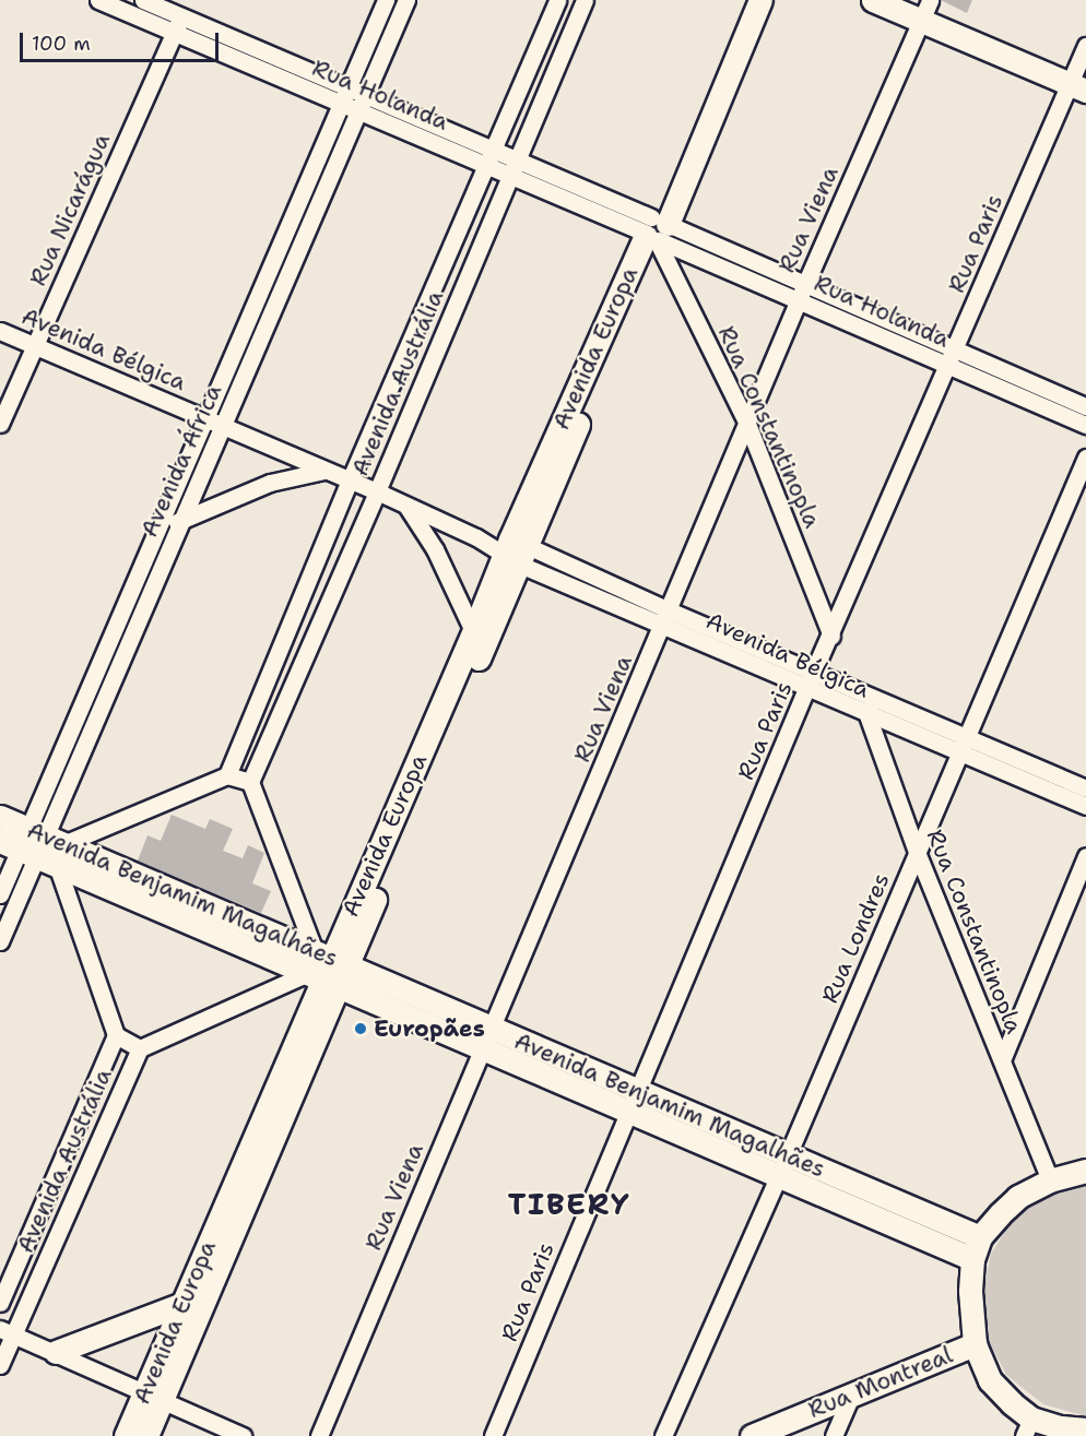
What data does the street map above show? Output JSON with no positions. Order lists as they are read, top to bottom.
{
  "streets": {
    "main road": ["Avenida Europa", "Avenida Benjamim Magalhães", "Rua Montreal"],
    "street": [
      "Rua Holanda",
      "Rua Nicarágua",
      "Rua Viena",
      "Rua Paris",
      "Avenida Bélgica",
      "Avenida Austrália",
      "Rua Constantinopla",
      "Avenida África",
      "Rua Londres"
    ]
  },
  "crossings": [
    ["Rua Holanda", "Rua Nicarágua"],
    ["Rua Holanda", "Rua Viena"],
    ["Rua Holanda", "Rua Paris"],
    ["Rua Holanda", "Avenida Europa"],
    ["Rua Holanda", "Avenida Austrália"],
    ["Rua Holanda", "Rua Constantinopla"],
    ["Rua Holanda", "Avenida África"],
    ["Rua Nicarágua", "Avenida Bélgica"],
    ["Rua Viena", "Avenida Bélgica"],
    ["Rua Viena", "Rua Constantinopla"],
    ["Rua Viena", "Avenida Benjamim Magalhães"],
    ["Rua Paris", "Avenida Bélgica"],
    ["Rua Paris", "Rua Constantinopla"],
    ["Rua Paris", "Avenida Benjamim Magalhães"],
    ["Avenida Europa", "Avenida Bélgica"],
    ["Avenida Europa", "Rua Constantinopla"],
    ["Avenida Europa", "Avenida Benjamim Magalhães"],
    ["Avenida Bélgica", "Avenida Austrália"],
    ["Avenida Bélgica", "Rua Constantinopla"],
    ["Avenida Bélgica", "Avenida África"],
    ["Avenida Bélgica", "Rua Londres"],
    ["Rua Constantinopla", "Rua Londres"],
    ["Avenida África", "Avenida Benjamim Magalhães"],
    ["Avenida Benjamim Magalhães", "Rua Londres"]
  ],
  "districts": ["TIBERY"],
  "places": ["Europães"],
  "scale_bar": "100 m"
}
